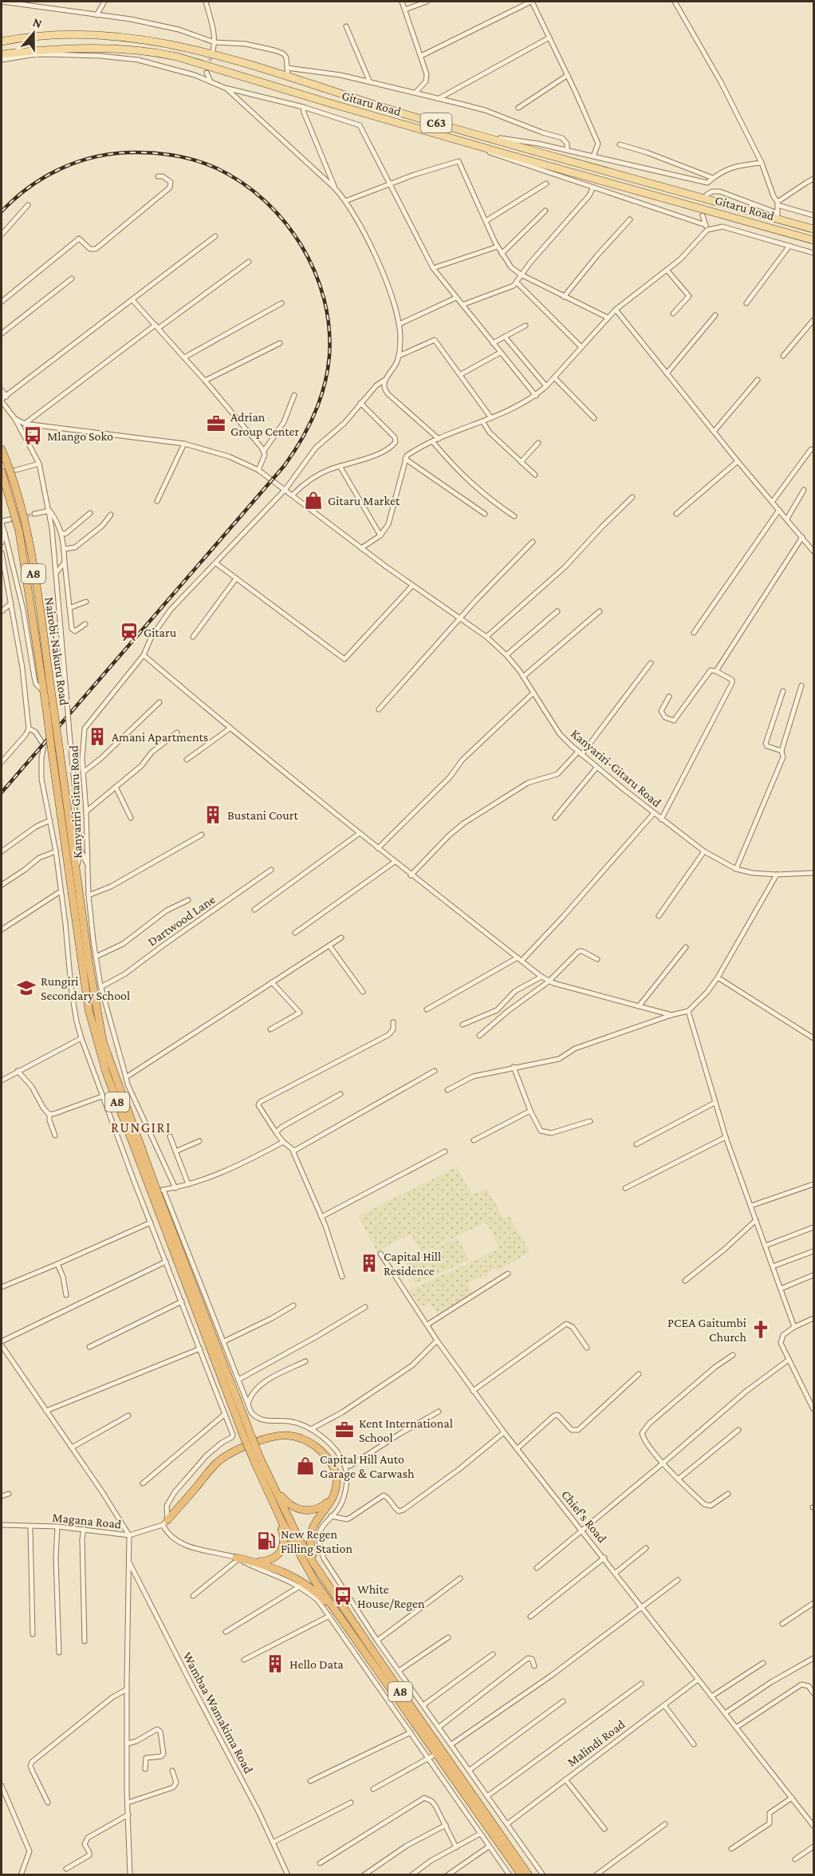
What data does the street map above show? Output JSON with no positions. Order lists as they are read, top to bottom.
{
  "streets": {
    "highway": ["A8", "Nairobi-Nakuru Road"],
    "main road": ["Gitaru Road", "C63"],
    "street": [
      "Kanyariri-Gitaru Road",
      "Dartwood Lane",
      "Chief's Road",
      "Magana Road",
      "Wambaa Wamakima Road",
      "Malindi Road"
    ]
  },
  "crossings": [
    ["Gitaru Road", "C63"],
    ["A8", "Nairobi-Nakuru Road"],
    ["Kanyariri-Gitaru Road", "Dartwood Lane"],
    ["Chief's Road", "Malindi Road"]
  ],
  "districts": ["RUNGIRI"],
  "places": {
    "office": ["Adrian Group Center", "Kent International School"],
    "bus stop": ["Mlango Soko", "White House/Regen"],
    "shop": ["Gitaru Market", "Capital Hill Auto Garage & Carwash"],
    "station": ["Gitaru"],
    "building": [
      "Amani Apartments",
      "Bustani Court",
      "Capital Hill Residence",
      "Hello Data"
    ],
    "school or university": ["Rungiri Secondary School"],
    "church": ["PCEA Gaitumbi Church"],
    "fuel station": ["New Regen Filling Station"]
  },
  "north": "top"
}
